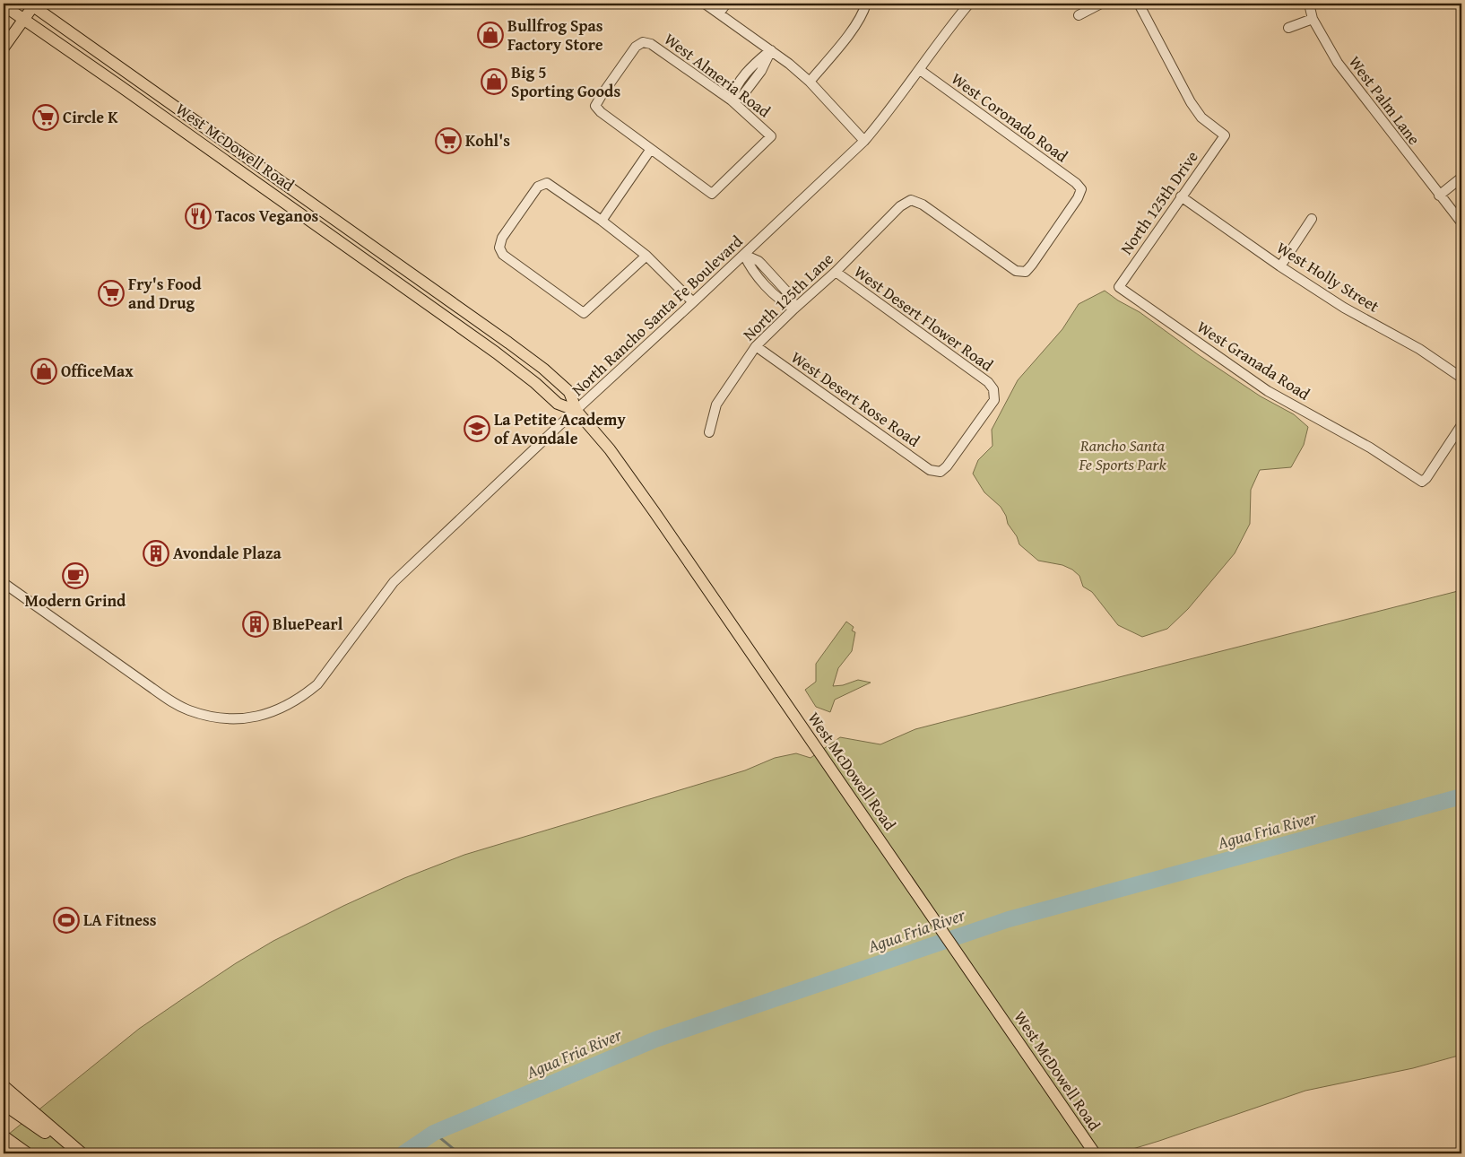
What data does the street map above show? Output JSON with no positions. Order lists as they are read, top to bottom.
{
  "streets": {
    "main road": ["West McDowell Road"],
    "street": [
      "West Almeria Road",
      "West Palm Lane",
      "West Coronado Road",
      "North 125th Drive",
      "West Holly Street",
      "North 125th Lane",
      "North Rancho Santa Fe Boulevard",
      "West Desert Flower Road",
      "West Granada Road",
      "West Desert Rose Road"
    ]
  },
  "crossings": [
    ["West Coronado Road", "North 125th Lane"],
    ["West Coronado Road", "North Rancho Santa Fe Boulevard"],
    ["West McDowell Road", "North Rancho Santa Fe Boulevard"],
    ["North 125th Drive", "West Holly Street"],
    ["North 125th Drive", "West Granada Road"],
    ["North 125th Lane", "West Desert Flower Road"],
    ["North 125th Lane", "West Desert Rose Road"],
    ["West Desert Flower Road", "West Desert Rose Road"]
  ],
  "water": ["Agua Fria River"],
  "parks": ["Rancho Santa Fe Sports Park"],
  "places": {
    "shop": ["Bullfrog Spas Factory Store", "Big 5 Sporting Goods", "OfficeMax"],
    "supermarket": ["Circle K", "Kohl's", "Fry's Food and Drug"],
    "restaurant": ["Tacos Veganos"],
    "school or university": ["La Petite Academy of Avondale"],
    "building": ["Avondale Plaza", "BluePearl"],
    "cafe": ["Modern Grind"],
    "sports": ["LA Fitness"]
  }
}
